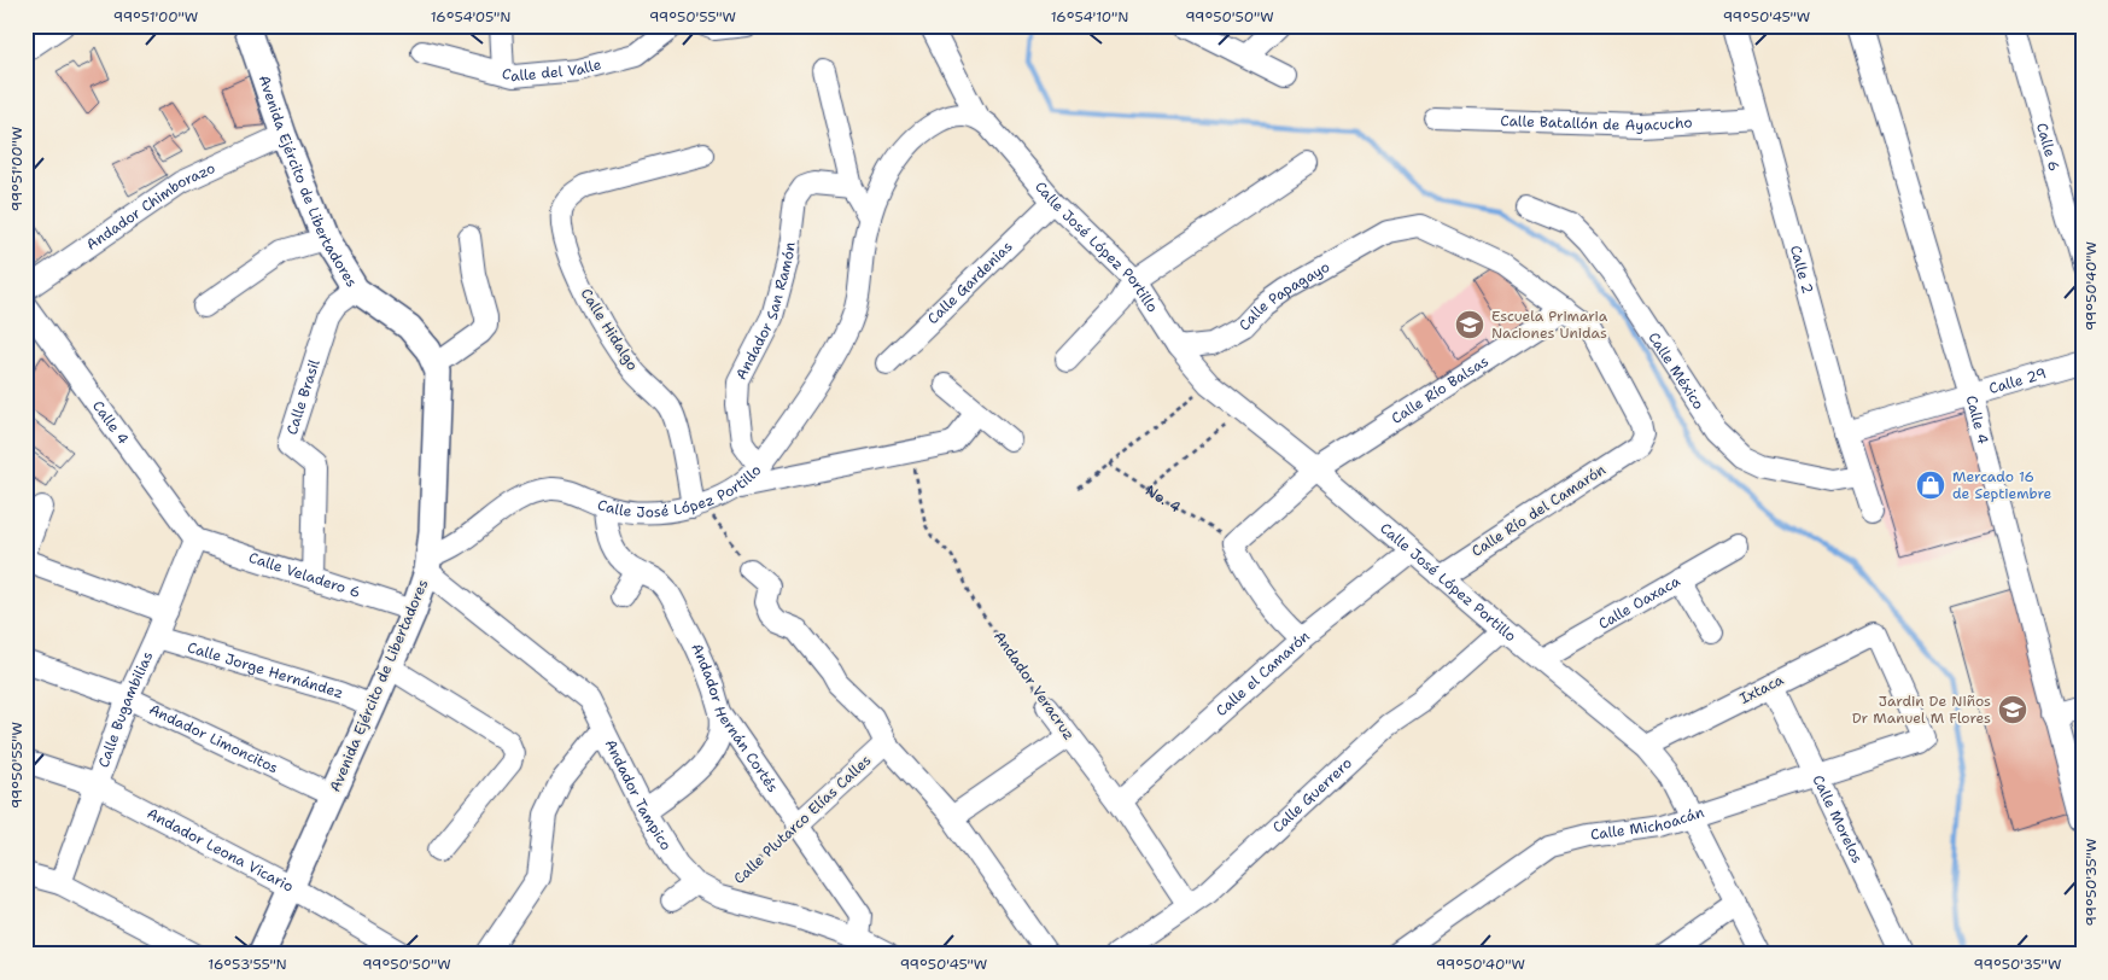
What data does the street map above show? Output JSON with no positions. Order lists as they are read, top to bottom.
{
  "streets": {
    "main road": ["Avenida Ejército de Libertadores"],
    "street": [
      "Calle del Valle",
      "Calle Batallón de Ayacucho",
      "Calle 6",
      "Andador Chimborazo",
      "Calle José López Portillo",
      "Calle 2",
      "Calle Gardenias",
      "Calle Papagayo",
      "Andador San Ramón",
      "Calle Hidalgo",
      "Calle México",
      "Calle 29",
      "Calle Río Balsas",
      "Calle Brasil",
      "Calle 4",
      "Calle Río del Camarón",
      "Calle Veladero 6",
      "Calle Oaxaca",
      "Calle Jorge Hernández",
      "Calle el Camarón",
      "Andador Veracruz",
      "Ixtaca",
      "Calle Bugambilias",
      "Andador Hernán Cortés",
      "Andador Limoncitos",
      "Andador Tampico",
      "Calle Guerrero",
      "Calle Morelos",
      "Calle Plutarco Elías Calles",
      "Calle Michoacán",
      "Andador Leona Vicario"
    ],
    "path": ["No. 4"]
  },
  "crossings": [
    ["Calle Batallón de Ayacucho", "Calle 2"],
    ["Avenida Ejército de Libertadores", "Andador Chimborazo"],
    ["Avenida Ejército de Libertadores", "Calle José López Portillo"],
    ["Avenida Ejército de Libertadores", "Calle Brasil"],
    ["Avenida Ejército de Libertadores", "Calle Veladero 6"],
    ["Avenida Ejército de Libertadores", "Calle Jorge Hernández"],
    ["Avenida Ejército de Libertadores", "Andador Limoncitos"],
    ["Avenida Ejército de Libertadores", "Andador Tampico"],
    ["Avenida Ejército de Libertadores", "Andador Leona Vicario"],
    ["Calle José López Portillo", "Calle Gardenias"],
    ["Calle José López Portillo", "Calle Papagayo"],
    ["Calle José López Portillo", "Andador San Ramón"],
    ["Calle José López Portillo", "Calle Hidalgo"],
    ["Calle José López Portillo", "Calle Río Balsas"],
    ["Calle José López Portillo", "Calle Río del Camarón"],
    ["Calle José López Portillo", "Calle Oaxaca"],
    ["Calle José López Portillo", "Calle el Camarón"],
    ["Calle José López Portillo", "Ixtaca"],
    ["Calle José López Portillo", "Andador Hernán Cortés"],
    ["Calle José López Portillo", "Andador Tampico"],
    ["Calle José López Portillo", "Calle Guerrero"],
    ["Calle José López Portillo", "Calle Michoacán"],
    ["Calle 2", "Calle México"],
    ["Calle 2", "Calle 29"],
    ["Calle Papagayo", "Calle Río Balsas"],
    ["Calle Papagayo", "Calle Río del Camarón"],
    ["Calle 29", "Calle 4"],
    ["Calle Brasil", "Calle Veladero 6"],
    ["Calle 4", "Calle Veladero 6"],
    ["Calle 4", "Calle Bugambilias"],
    ["Calle Veladero 6", "Calle Bugambilias"],
    ["Calle Jorge Hernández", "Calle Bugambilias"],
    ["Calle el Camarón", "Andador Veracruz"],
    ["Andador Veracruz", "Calle Guerrero"],
    ["Ixtaca", "Calle Morelos"],
    ["Ixtaca", "Calle Michoacán"],
    ["Calle Bugambilias", "Andador Limoncitos"],
    ["Calle Bugambilias", "Andador Leona Vicario"],
    ["Andador Hernán Cortés", "Andador Tampico"],
    ["Andador Hernán Cortés", "Calle Plutarco Elías Calles"],
    ["Andador Tampico", "Calle Plutarco Elías Calles"],
    ["Calle Morelos", "Calle Michoacán"]
  ],
  "places": {
    "school or university": ["Escuela Primaria Naciones Unidas", "Jardin De Niños Dr Manuel M Flores"],
    "shop": ["Mercado 16 de Septiembre"]
  },
  "coordinates": [
    "99°51'00\"W",
    "16°54'05\"N",
    "99°50'55\"W",
    "16°54'10\"N",
    "99°50'50\"W",
    "99°50'45\"W",
    "99°50'40\"W",
    "99°50'35\"W",
    "16°53'55\"N"
  ]
}
